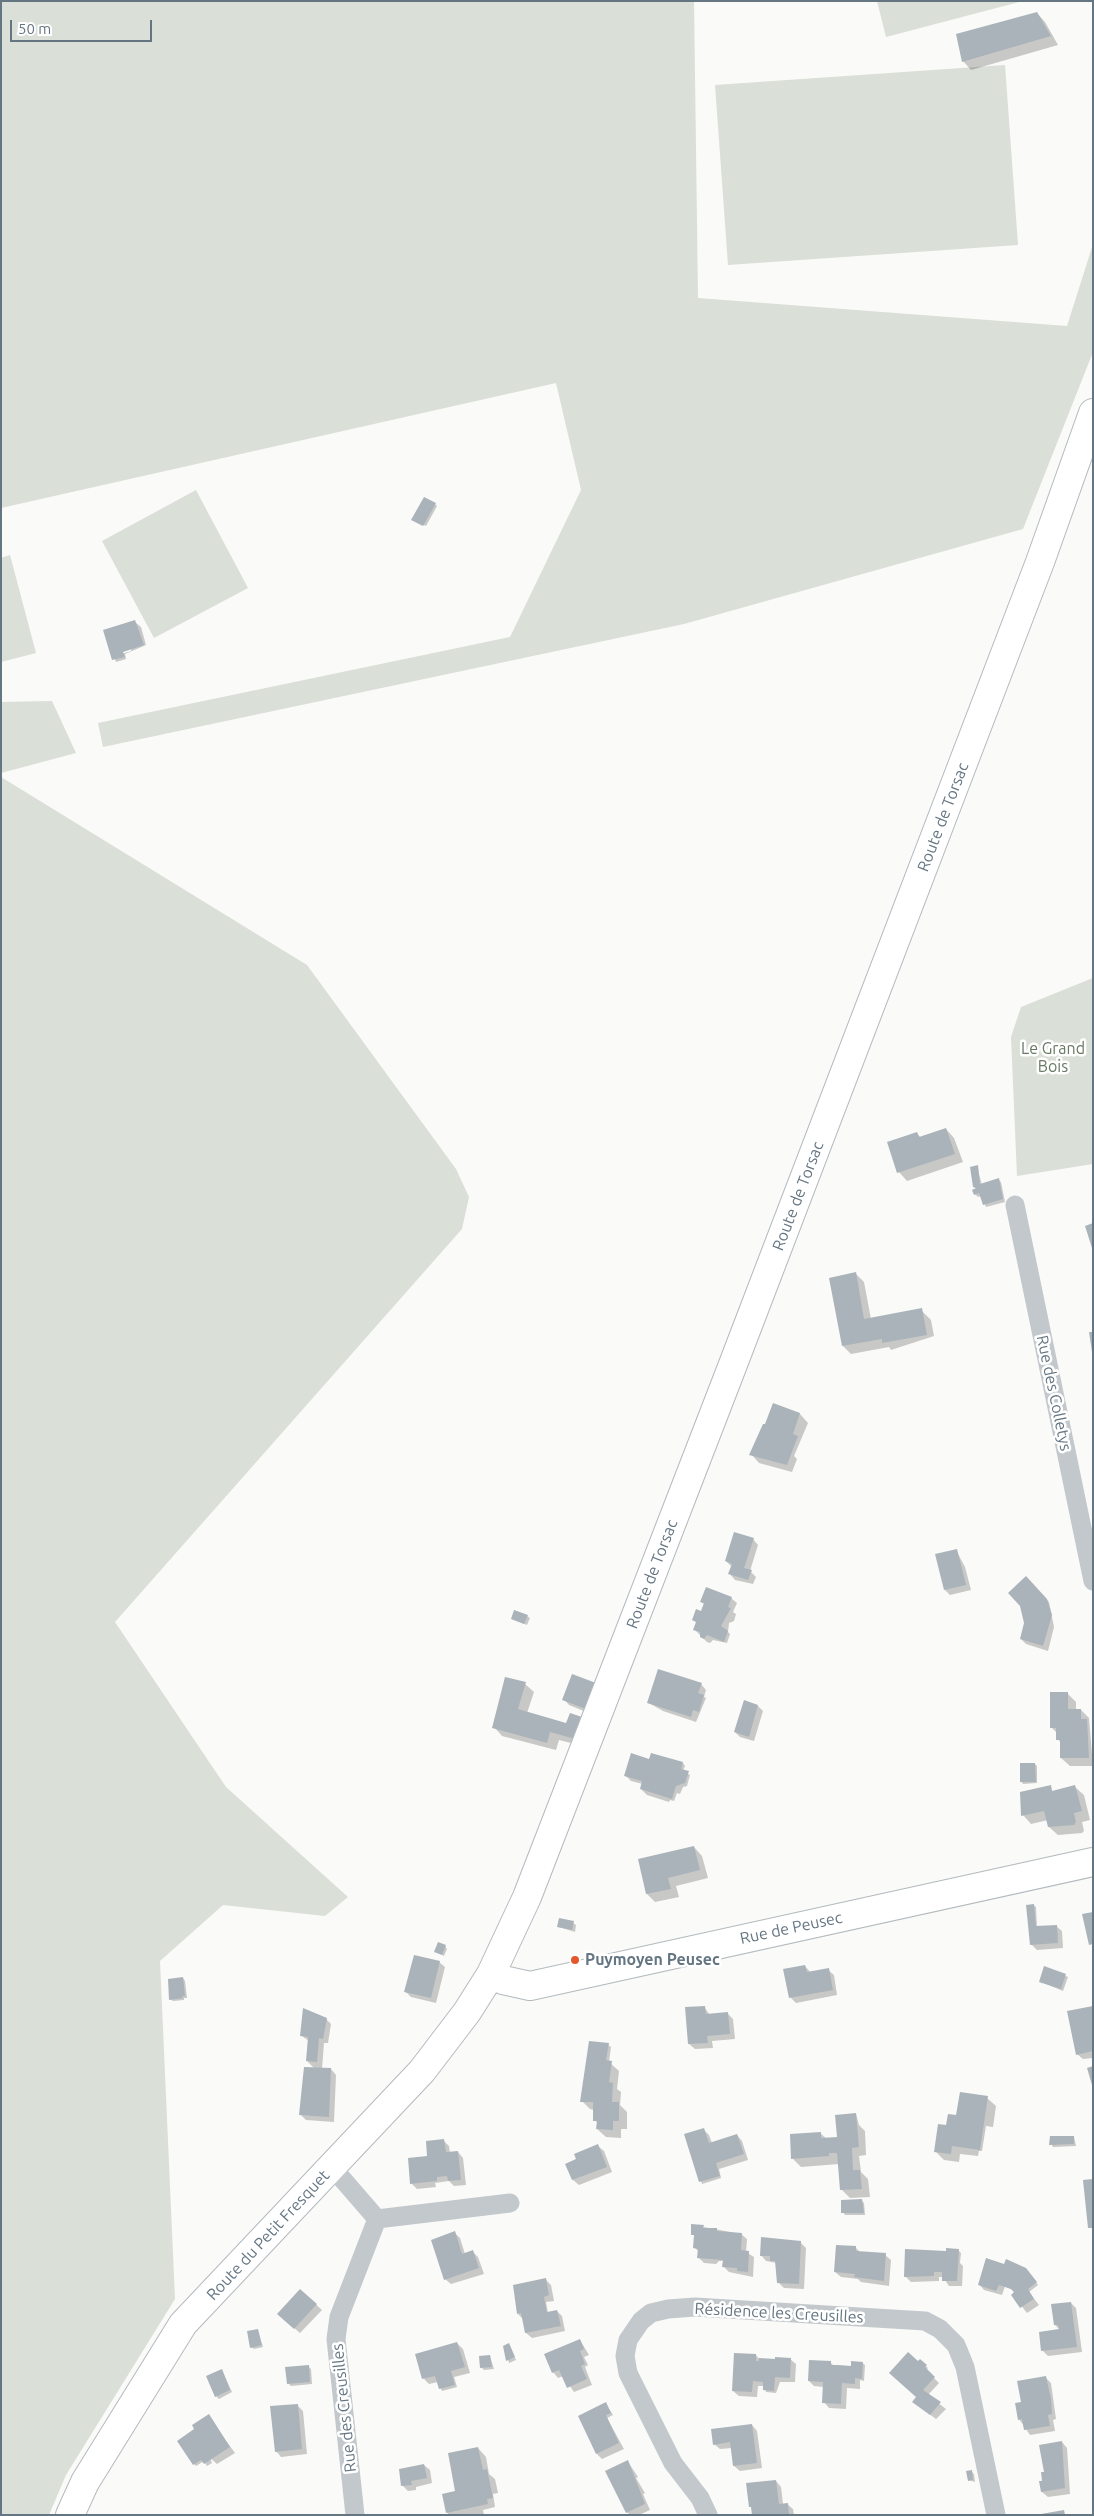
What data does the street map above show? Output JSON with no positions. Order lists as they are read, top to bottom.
{
  "streets": {
    "street": [
      "Route de Torsac",
      "Rue des Colletys",
      "Rue de Peusec",
      "Route du Petit Fresquet",
      "Résidence les Creusilles",
      "Rue des Creusilles"
    ]
  },
  "crossings": [
    ["Route de Torsac", "Rue de Peusec"],
    ["Route de Torsac", "Route du Petit Fresquet"],
    ["Rue de Peusec", "Route du Petit Fresquet"]
  ],
  "parks": ["Le Grand Bois"],
  "places": ["Puymoyen Peusec"],
  "scale_bar": "50 m"
}
